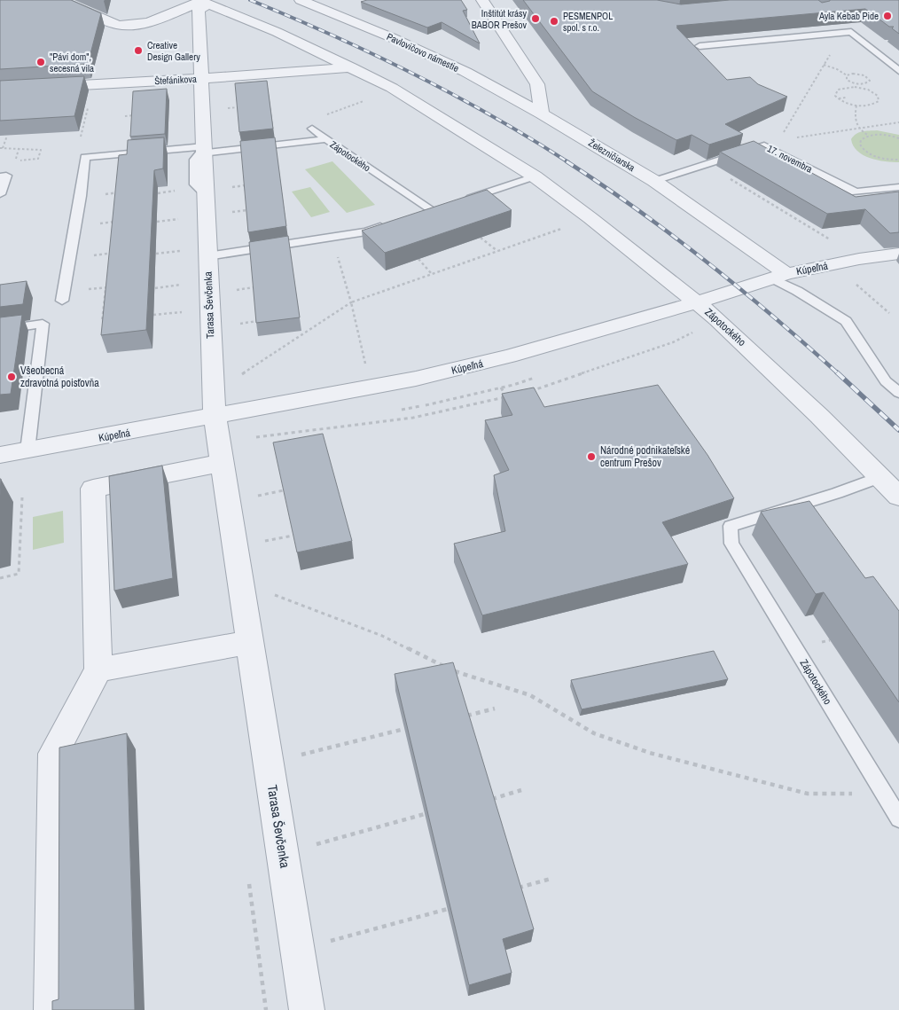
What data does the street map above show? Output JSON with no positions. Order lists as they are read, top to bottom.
{
  "streets": {
    "street": [
      "Pavlovičovo námestie",
      "Štefánikova",
      "Železničiarska",
      "Zápotockého",
      "Kúpeľná",
      "Tarasa Ševčenka"
    ],
    "lane": ["17. novembra"]
  },
  "crossings": [
    ["Pavlovičovo námestie", "Železničiarska"],
    ["Štefánikova", "Zápotockého"],
    ["Štefánikova", "Tarasa Ševčenka"],
    ["Železničiarska", "17. novembra"],
    ["Železničiarska", "Kúpeľná"],
    ["Zápotockého", "Kúpeľná"],
    ["Zápotockého", "Tarasa Ševčenka"],
    ["Kúpeľná", "Tarasa Ševčenka"]
  ],
  "places": [
    "Ayla Kebab Pide",
    "Inštitút krásy BABOR Prešov",
    "PESMENPOL spol. s r.o.",
    "Creative Design Gallery",
    "\"Páví dom\", secesná vila",
    "Všeobecná zdravotná poisťovňa",
    "Národné podnikateľské centrum Prešov"
  ]
}
